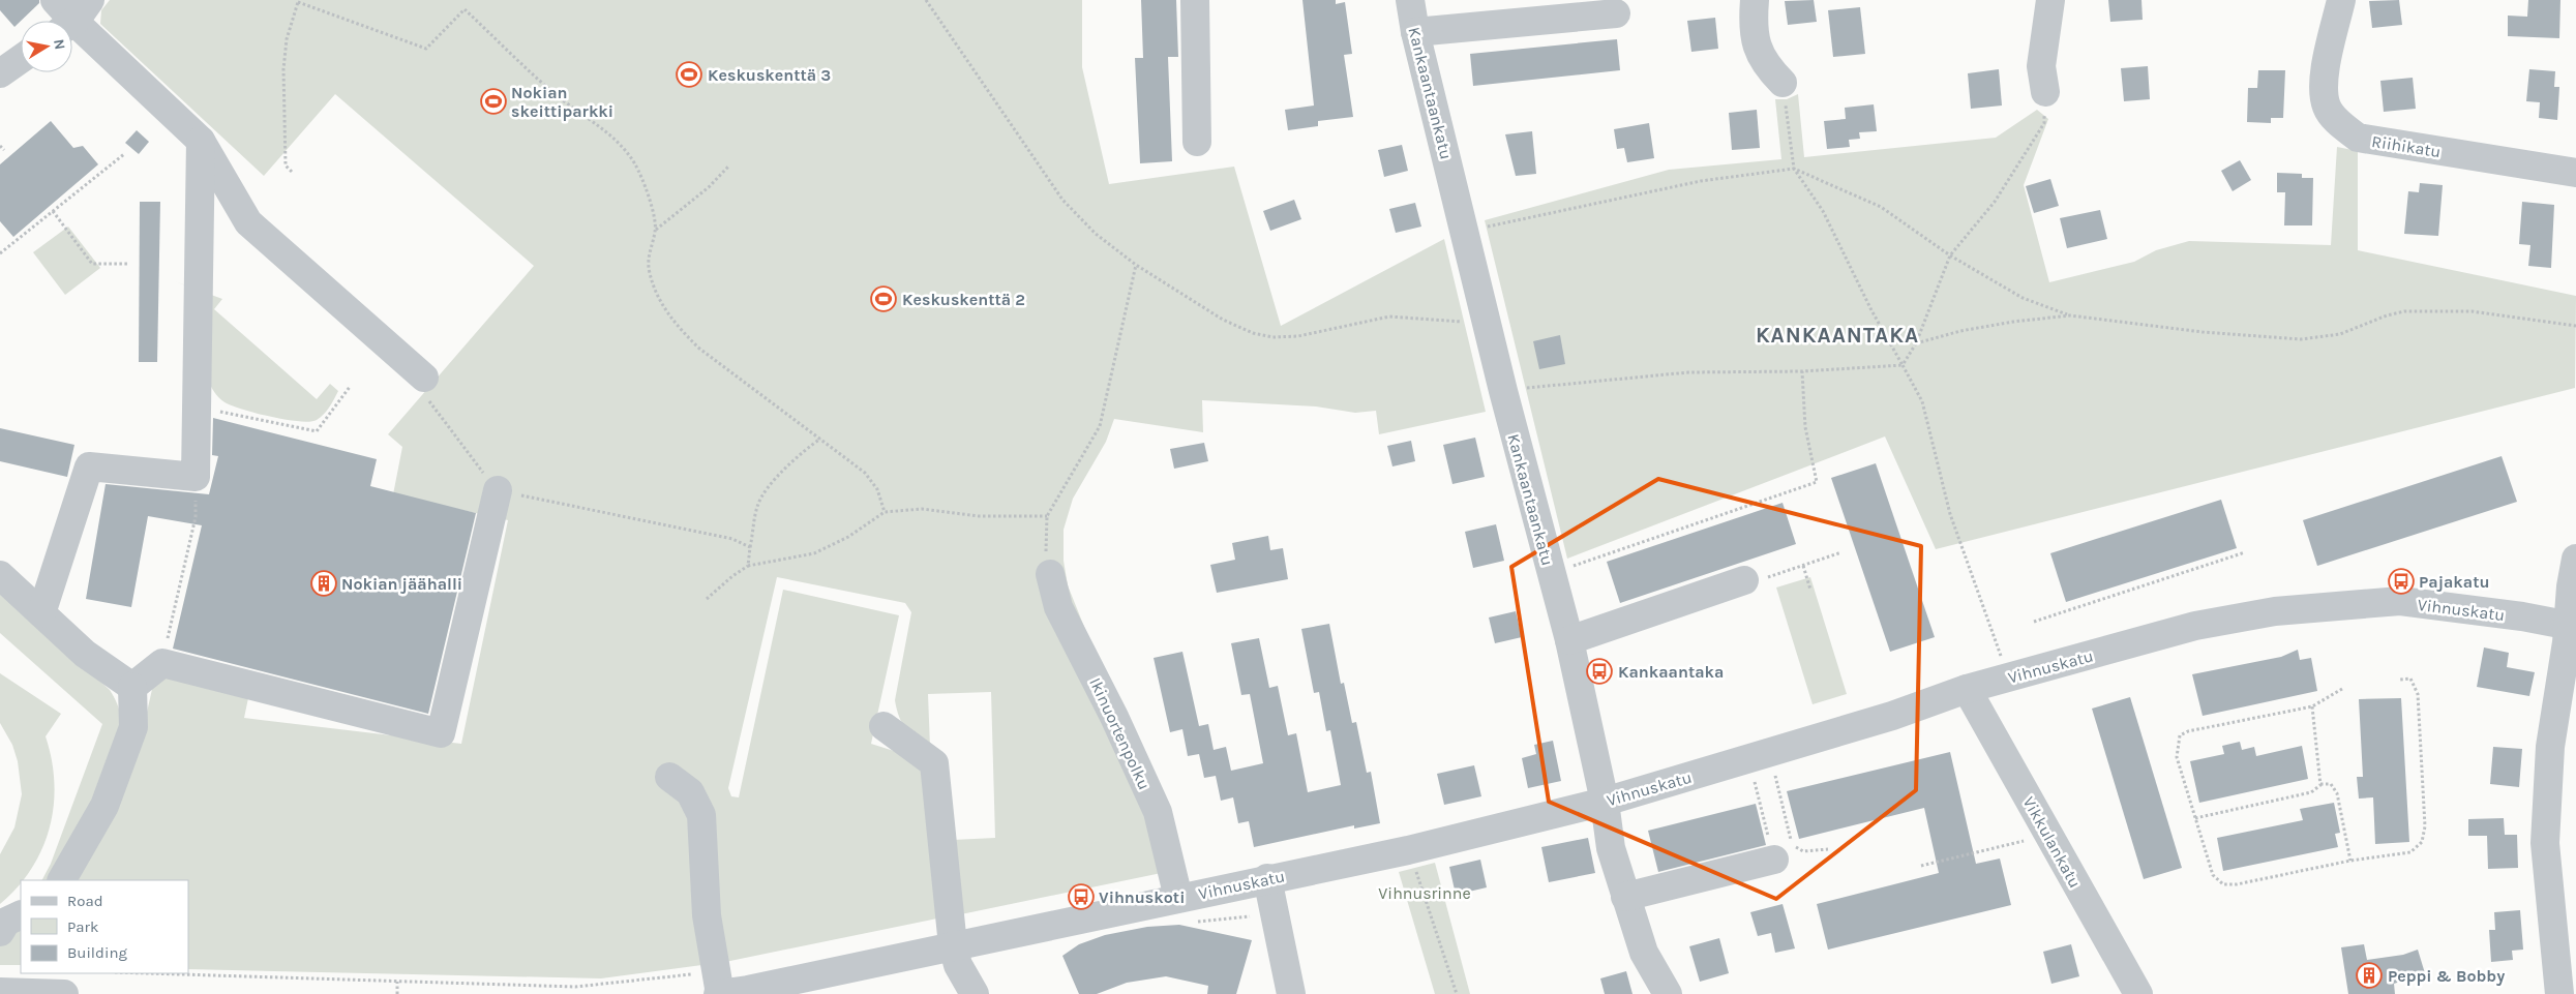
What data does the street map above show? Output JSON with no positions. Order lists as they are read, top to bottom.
{
  "streets": {
    "street": [
      "Kankaantaankatu",
      "Riihikatu",
      "Vihnuskatu",
      "Ikinuortenpolku",
      "Vikkulankatu"
    ]
  },
  "crossings": [
    ["Kankaantaankatu", "Vihnuskatu"],
    ["Vihnuskatu", "Ikinuortenpolku"],
    ["Vihnuskatu", "Vikkulankatu"]
  ],
  "districts": ["KANKAANTAKA"],
  "parks": ["Vihnusrinne"],
  "places": {
    "sports": ["Keskuskenttä 3", "Nokian skeittiparkki", "Keskuskenttä 2"],
    "bus stop": ["Pajakatu", "Kankaantaka", "Vihnuskoti"],
    "building": ["Nokian jäähalli", "Peppi & Bobby"]
  },
  "legend": ["Road", "Park", "Building"],
  "north": "right"
}
